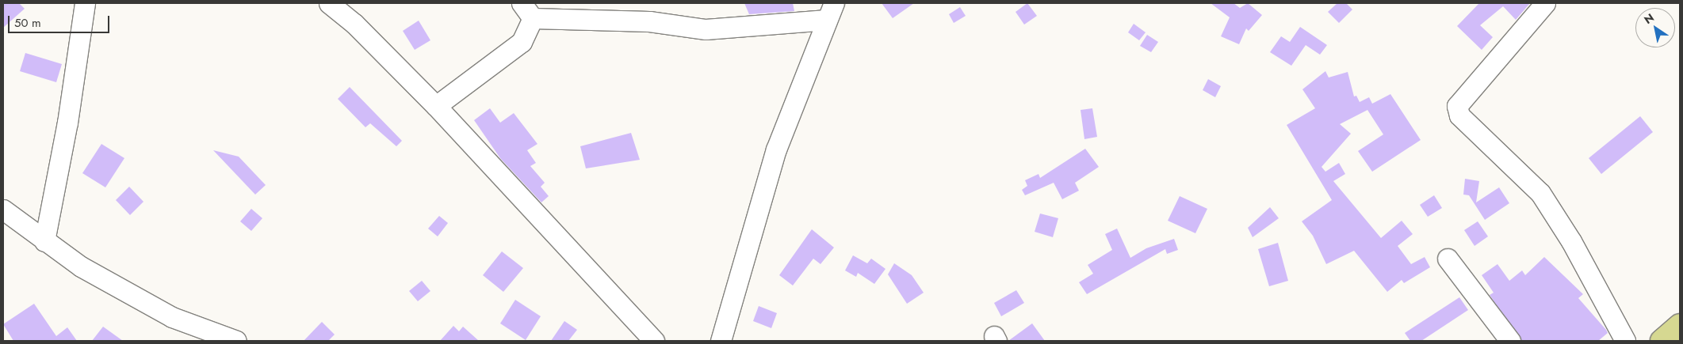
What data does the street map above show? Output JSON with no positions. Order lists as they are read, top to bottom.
{
  "scale_bar": "50 m",
  "north": "top left"
}
